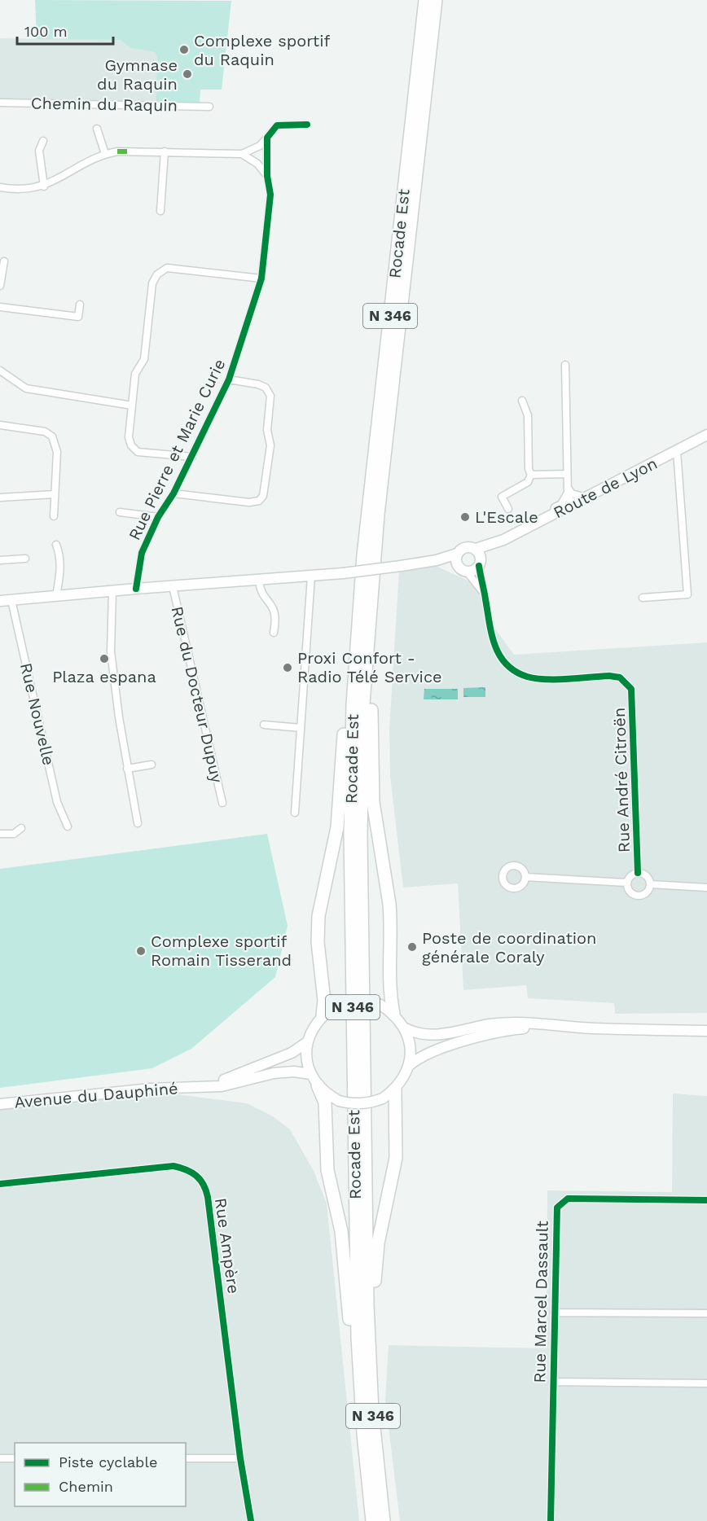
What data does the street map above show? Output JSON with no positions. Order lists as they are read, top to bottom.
{
  "streets": {
    "highway": ["Rocade Est", "N 346"],
    "main road": ["Route de Lyon", "Avenue du Dauphiné"],
    "street": [
      "Chemin du Raquin",
      "Rue Pierre et Marie Curie",
      "Rue du Docteur Dupuy",
      "Rue Nouvelle",
      "Rue André Citroën",
      "Rue Ampère",
      "Rue Marcel Dassault"
    ]
  },
  "crossings": [
    ["Route de Lyon", "Rue André Citroën"]
  ],
  "places": [
    "Complexe sportif du Raquin",
    "Gymnase du Raquin",
    "L'Escale",
    "Plaza espana",
    "Proxi Confort - Radio Télé Service",
    "Poste de coordination générale Coraly",
    "Complexe sportif Romain Tisserand"
  ],
  "legend": ["Piste cyclable", "Chemin"],
  "scale_bar": "100 m"
}
